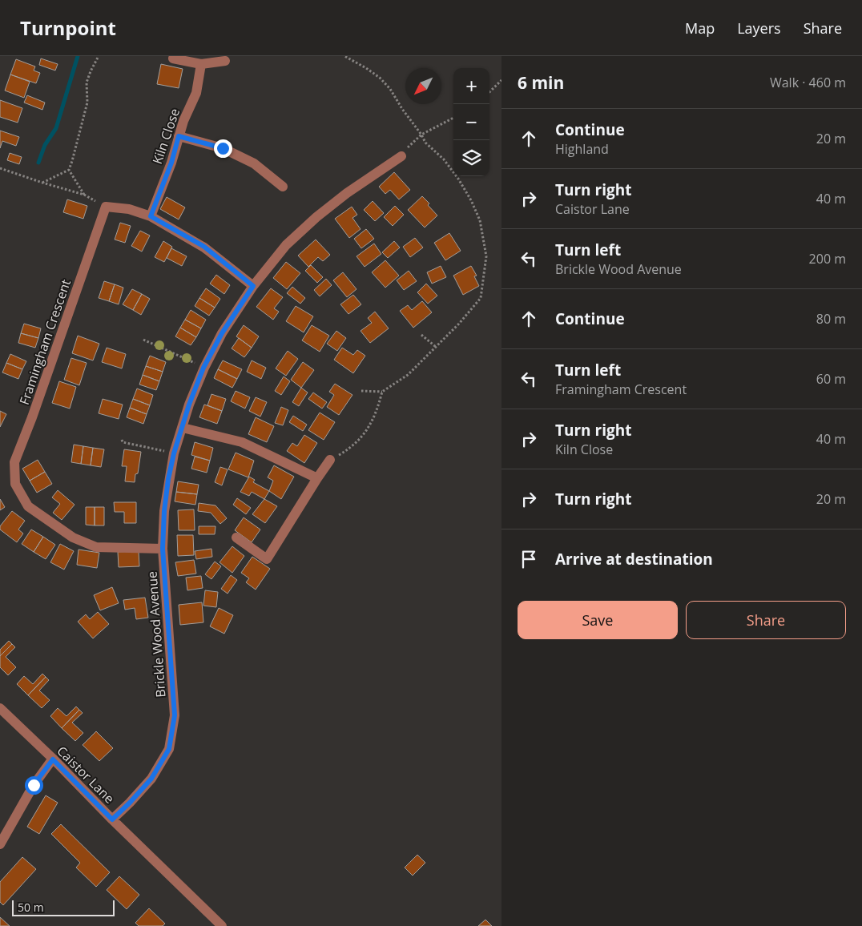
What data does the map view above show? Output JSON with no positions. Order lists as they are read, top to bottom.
{
  "streets": {
    "street": [
      "Kiln Close",
      "Framingham Crescent",
      "Brickle Wood Avenue",
      "Caistor Lane"
    ]
  },
  "crossings": [
    ["Framingham Crescent", "Brickle Wood Avenue"],
    ["Brickle Wood Avenue", "Caistor Lane"]
  ],
  "scale_bar": "50 m",
  "north": "bottom left",
  "page": {
    "header": "Turnpoint",
    "nav": ["Map", "Layers", "Share"],
    "heading": ["6 min", "Walk · 460 m"],
    "map_buttons": ["+", "−"],
    "list": [
      ["Continue", "Highland", "20 m"],
      ["Turn right", "Caistor Lane", "40 m"],
      ["Turn left", "Brickle Wood Avenue", "200 m"],
      ["Continue", "80 m"],
      ["Turn left", "Framingham Crescent", "60 m"],
      ["Turn right", "Kiln Close", "40 m"],
      ["Turn right", "20 m"],
      "Arrive at destination"
    ],
    "buttons": ["Save", "Share"],
    "scale": "50 m"
  }
}
